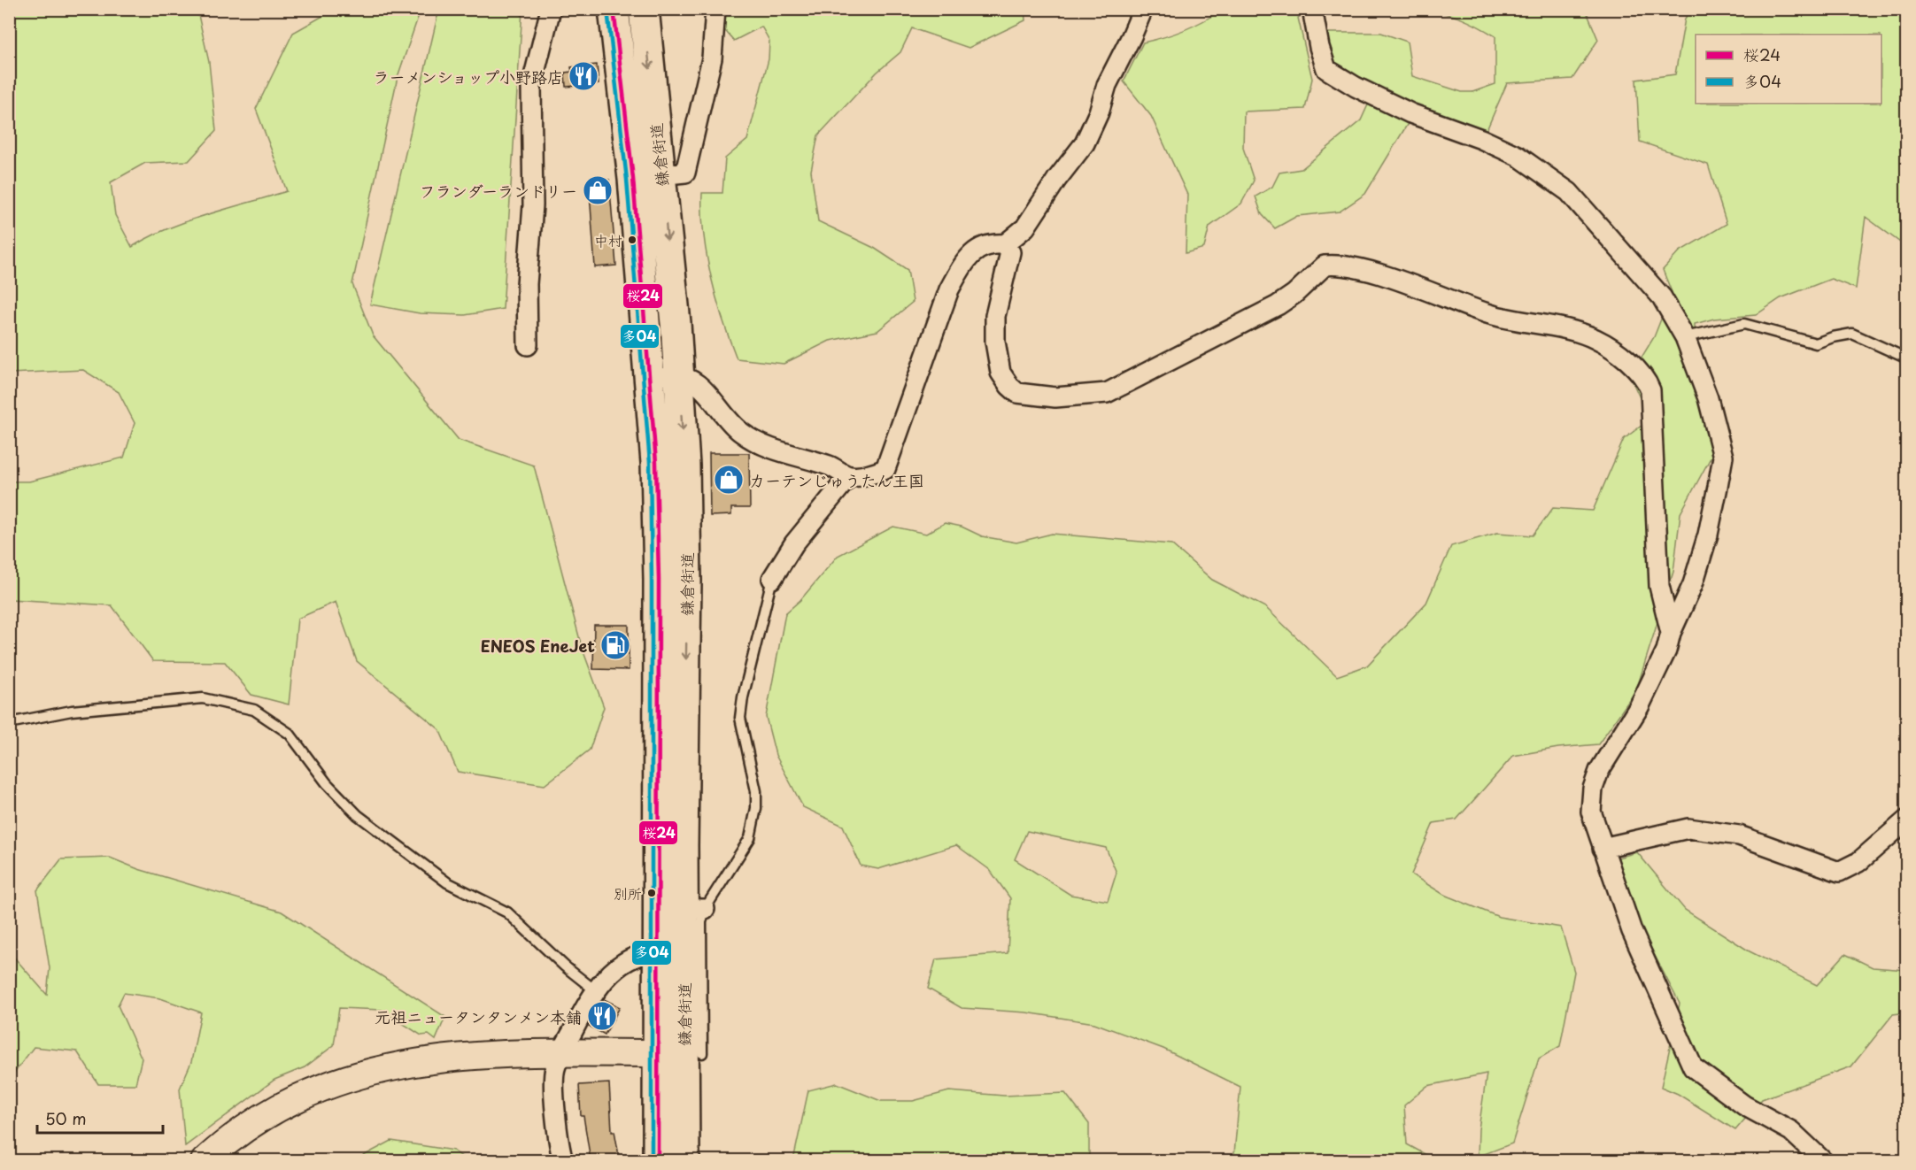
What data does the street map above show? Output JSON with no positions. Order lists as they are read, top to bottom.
{
  "streets": {
    "main road": ["鎌倉街道"]
  },
  "places": {
    "restaurant": ["ラーメンショップ小野路店", "元祖ニュータンタンメン本舗"],
    "shop": ["フランダーランドリー", "カーテンじゅうたん王国"],
    "other": ["中村", "別所"],
    "fuel station": ["ENEOS EneJet"]
  },
  "lines": ["transit line 桜24", "transit line 多04"],
  "legend": ["桜24", "多04"],
  "scale_bar": "50 m"
}
